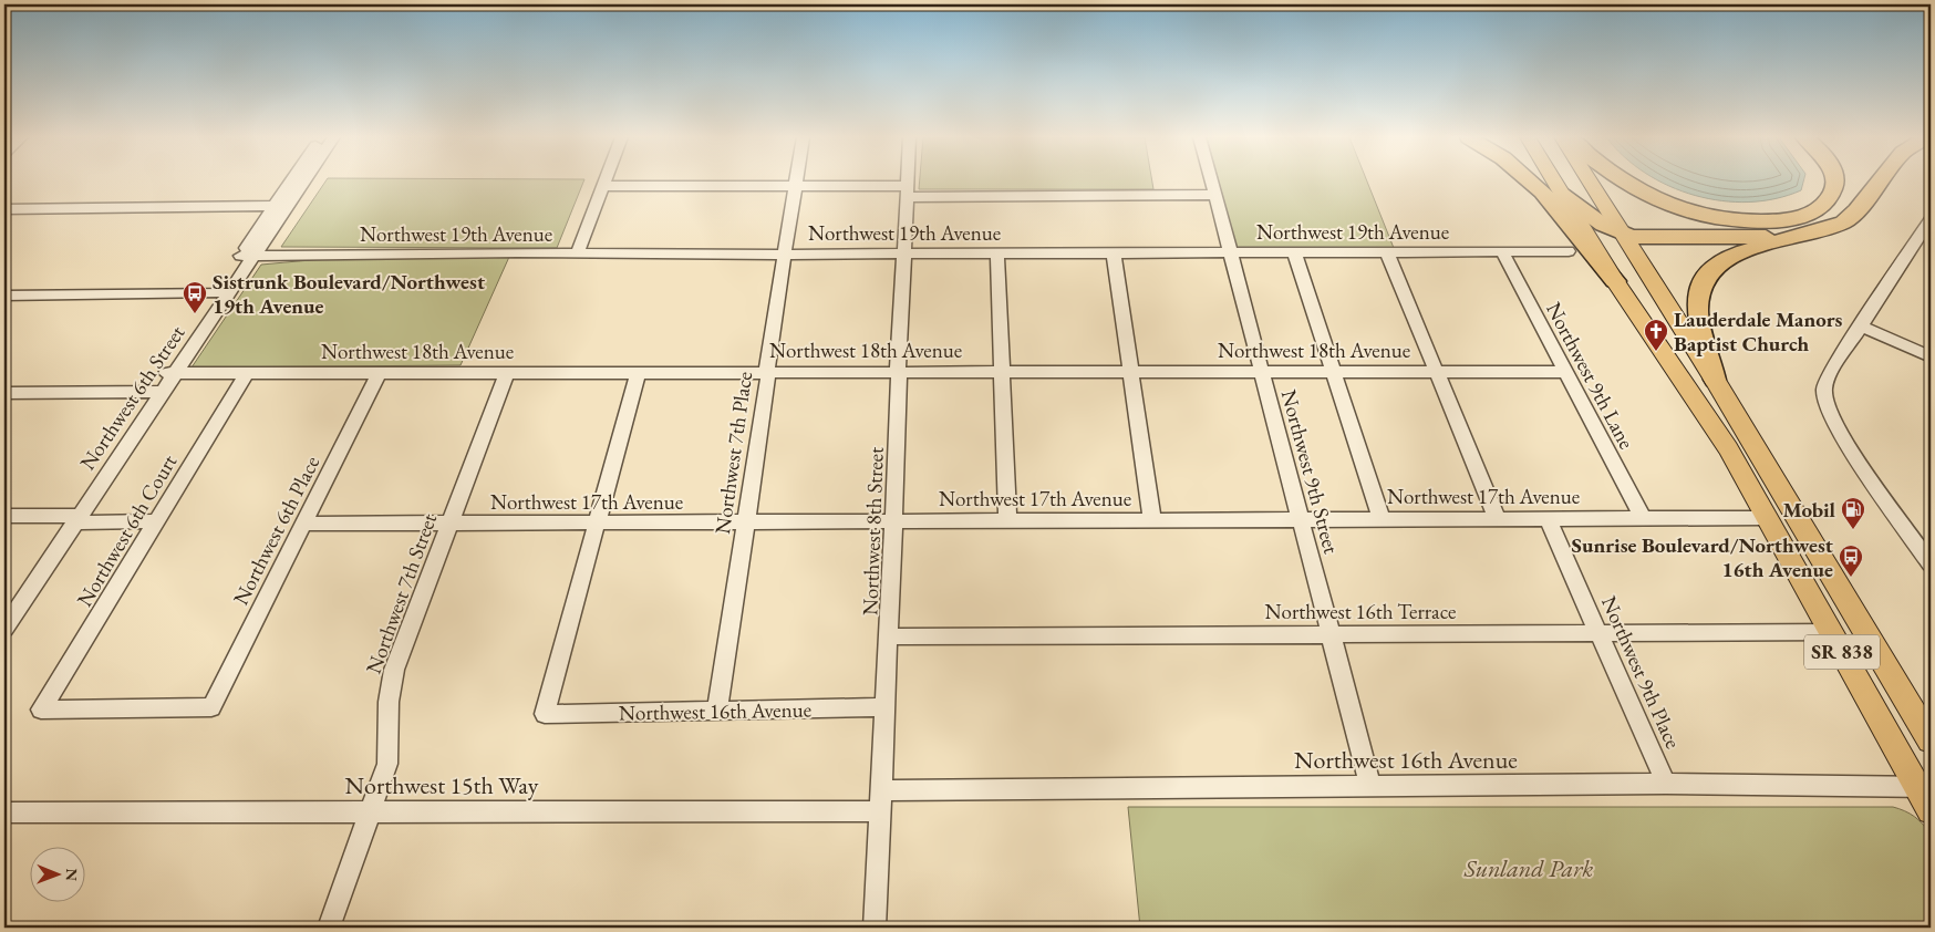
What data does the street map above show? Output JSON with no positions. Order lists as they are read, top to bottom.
{
  "streets": {
    "main road": ["SR 838"],
    "street": [
      "Northwest 19th Avenue",
      "Northwest 18th Avenue",
      "Northwest 9th Lane",
      "Northwest 6th Street",
      "Northwest 7th Place",
      "Northwest 9th Street",
      "Northwest 17th Avenue",
      "Northwest 6th Court",
      "Northwest 6th Place",
      "Northwest 8th Street",
      "Northwest 7th Street",
      "Northwest 16th Terrace",
      "Northwest 9th Place",
      "Northwest 16th Avenue",
      "Northwest 15th Way"
    ]
  },
  "crossings": [
    ["Northwest 19th Avenue", "Northwest 9th Lane"],
    ["Northwest 19th Avenue", "Northwest 6th Street"],
    ["Northwest 19th Avenue", "Northwest 7th Place"],
    ["Northwest 19th Avenue", "Northwest 9th Street"],
    ["Northwest 19th Avenue", "Northwest 8th Street"],
    ["Northwest 18th Avenue", "Northwest 9th Lane"],
    ["Northwest 18th Avenue", "Northwest 6th Street"],
    ["Northwest 18th Avenue", "Northwest 7th Place"],
    ["Northwest 18th Avenue", "Northwest 9th Street"],
    ["Northwest 18th Avenue", "Northwest 6th Court"],
    ["Northwest 18th Avenue", "Northwest 6th Place"],
    ["Northwest 18th Avenue", "Northwest 8th Street"],
    ["Northwest 18th Avenue", "Northwest 7th Street"],
    ["Northwest 9th Lane", "Northwest 17th Avenue"],
    ["Northwest 7th Place", "Northwest 17th Avenue"],
    ["Northwest 7th Place", "Northwest 16th Avenue"],
    ["Northwest 9th Street", "Northwest 17th Avenue"],
    ["Northwest 9th Street", "Northwest 16th Terrace"],
    ["Northwest 9th Street", "Northwest 16th Avenue"],
    ["Northwest 17th Avenue", "Northwest 6th Place"],
    ["Northwest 17th Avenue", "Northwest 8th Street"],
    ["Northwest 17th Avenue", "Northwest 7th Street"],
    ["Northwest 17th Avenue", "SR 838"],
    ["Northwest 17th Avenue", "Northwest 9th Place"],
    ["Northwest 17th Avenue", "Northwest 16th Avenue"],
    ["Northwest 6th Court", "Northwest 6th Place"],
    ["Northwest 8th Street", "Northwest 16th Terrace"],
    ["Northwest 8th Street", "Northwest 16th Avenue"],
    ["Northwest 8th Street", "Northwest 15th Way"],
    ["Northwest 7th Street", "Northwest 15th Way"],
    ["Northwest 16th Terrace", "SR 838"],
    ["Northwest 16th Terrace", "Northwest 9th Place"],
    ["SR 838", "Northwest 16th Avenue"],
    ["Northwest 9th Place", "Northwest 16th Avenue"],
    ["Northwest 16th Avenue", "Northwest 15th Way"]
  ],
  "parks": ["Sunland Park"],
  "places": {
    "bus stop": ["Sistrunk Boulevard/Northwest 19th Avenue", "Sunrise Boulevard/Northwest 16th Avenue"],
    "church": ["Lauderdale Manors Baptist Church"],
    "fuel station": ["Mobil"]
  },
  "north": "right"
}
